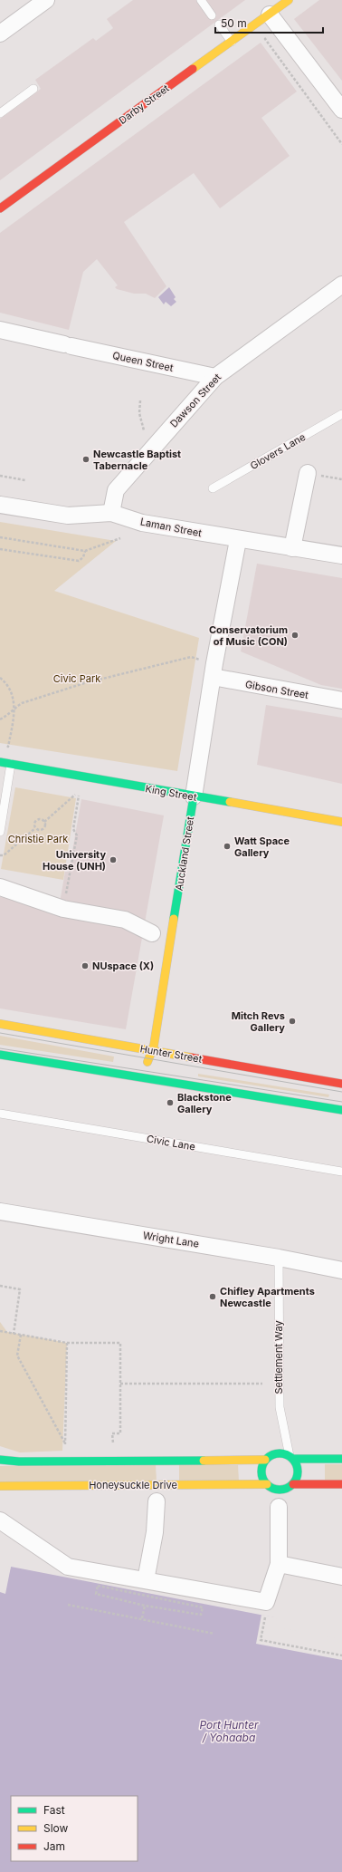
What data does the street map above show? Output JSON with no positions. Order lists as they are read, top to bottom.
{
  "streets": {
    "main road": [
      "Darby Street",
      "King Street",
      "Auckland Street",
      "Hunter Street",
      "Honeysuckle Drive"
    ],
    "street": [
      "Queen Street",
      "Dawson Street",
      "Laman Street",
      "Gibson Street",
      "Wright Lane"
    ],
    "lane": ["Glovers Lane", "Civic Lane", "Settlement Way"]
  },
  "crossings": [
    ["Queen Street", "Dawson Street"],
    ["Dawson Street", "Laman Street"],
    ["Laman Street", "Auckland Street"],
    ["Gibson Street", "Auckland Street"],
    ["King Street", "Auckland Street"],
    ["Auckland Street", "Hunter Street"],
    ["Wright Lane", "Settlement Way"],
    ["Settlement Way", "Honeysuckle Drive"]
  ],
  "water": ["Port Hunter / Yohaaba"],
  "parks": ["Civic Park", "Christie Park"],
  "places": [
    "Newcastle Baptist Tabernacle",
    "Conservatorium of Music (CON)",
    "Watt Space Gallery",
    "University House (UNH)",
    "NUspace (X)",
    "Mitch Revs Gallery",
    "Blackstone Gallery",
    "Chifley Apartments Newcastle"
  ],
  "legend": ["Fast", "Slow", "Jam"],
  "scale_bar": "50 m"
}
